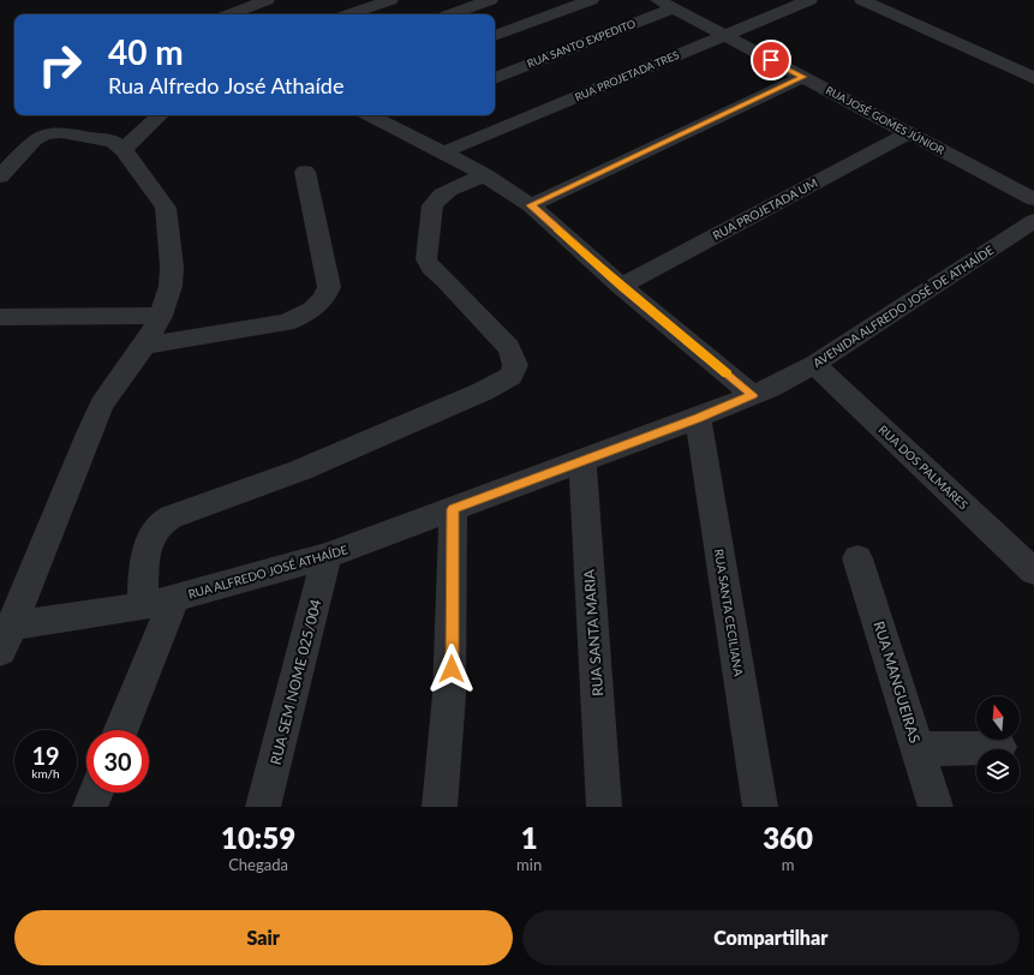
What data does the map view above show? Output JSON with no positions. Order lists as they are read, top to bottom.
{
  "streets": {
    "street": [
      "RUA SANTO EXPEDITO",
      "RUA PROJETADA TRES",
      "RUA JOSÉ GOMES JÚNIOR",
      "RUA PROJETADA UM",
      "AVENIDA ALFREDO JOSÉ DE ATHAÍDE",
      "RUA DOS PALMARES",
      "RUA ALFREDO JOSÉ ATHAÍDE",
      "RUA SANTA CECILIANA",
      "RUA SANTA MARIA",
      "RUA SEM NOME 025/004",
      "RUA MANGUEIRAS"
    ]
  },
  "crossings": [
    ["RUA SANTO EXPEDITO", "RUA JOSÉ GOMES JÚNIOR"],
    ["RUA PROJETADA TRES", "RUA JOSÉ GOMES JÚNIOR"],
    ["RUA JOSÉ GOMES JÚNIOR", "RUA PROJETADA UM"],
    ["AVENIDA ALFREDO JOSÉ DE ATHAÍDE", "RUA DOS PALMARES"],
    ["AVENIDA ALFREDO JOSÉ DE ATHAÍDE", "RUA ALFREDO JOSÉ ATHAÍDE"],
    ["RUA ALFREDO JOSÉ ATHAÍDE", "RUA SANTA CECILIANA"],
    ["RUA ALFREDO JOSÉ ATHAÍDE", "RUA SANTA MARIA"],
    ["RUA ALFREDO JOSÉ ATHAÍDE", "RUA SEM NOME 025/004"]
  ],
  "north": "top",
  "page": {
    "turn": ["40 m", "Rua Alfredo José Athaíde"],
    "speed": "19 km/h",
    "limit": "30",
    "eta": [
      "10:59",
      "Chegada",
      "1",
      "min",
      "360",
      "m"
    ],
    "buttons": ["Sair", "Compartilhar"]
  }
}
